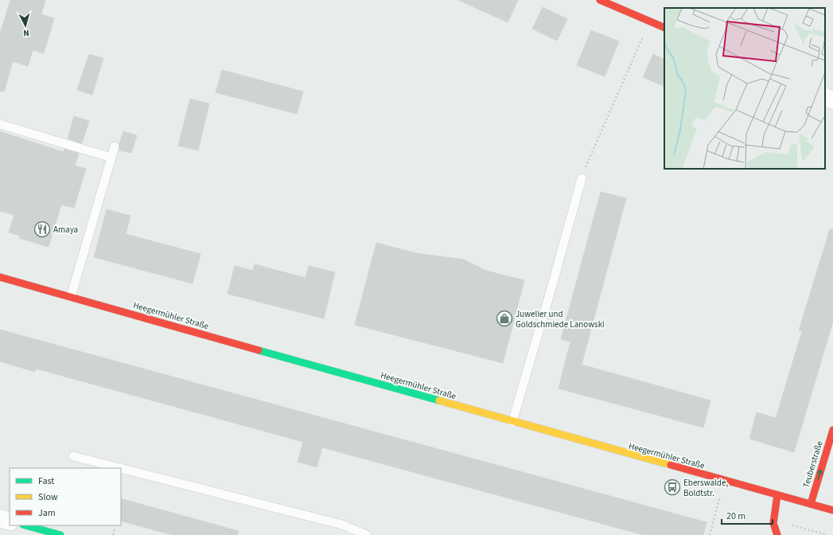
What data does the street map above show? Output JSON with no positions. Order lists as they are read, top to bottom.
{
  "streets": {
    "main road": ["Heegermühler Straße", "Teuberstraße"]
  },
  "crossings": [
    ["Heegermühler Straße", "Teuberstraße"]
  ],
  "one_way": ["Teuberstraße"],
  "places": {
    "restaurant": ["Amaya"],
    "shop": ["Juwelier und Goldschmiede Lanowski"],
    "bus stop": ["Eberswalde, Boldtstr."]
  },
  "legend": ["Fast", "Slow", "Jam"],
  "scale_bar": "20 m",
  "north": "bottom"
}
